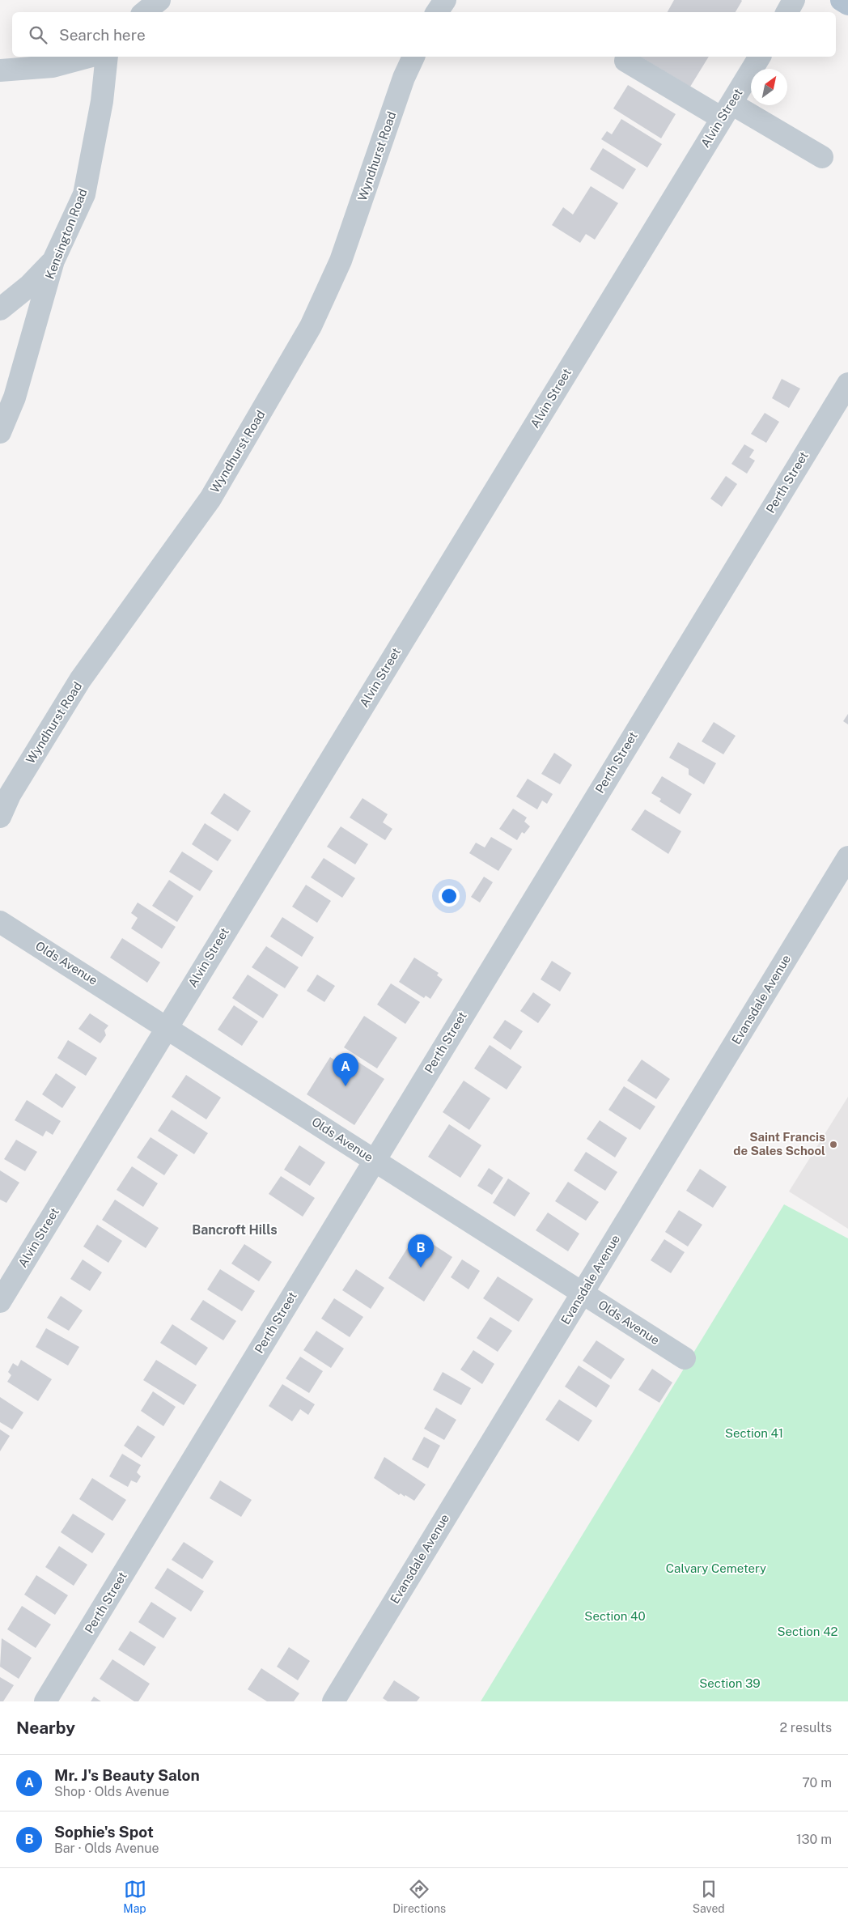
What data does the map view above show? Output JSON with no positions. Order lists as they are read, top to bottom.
{
  "streets": {
    "street": [
      "Alvin Street",
      "Wyndhurst Road",
      "Kensington Road",
      "Perth Street",
      "Olds Avenue",
      "Evansdale Avenue"
    ]
  },
  "crossings": [
    ["Alvin Street", "Olds Avenue"],
    ["Perth Street", "Olds Avenue"],
    ["Olds Avenue", "Evansdale Avenue"]
  ],
  "districts": ["Bancroft Hills"],
  "parks": [
    "Section 41",
    "Calvary Cemetery",
    "Section 40",
    "Section 42",
    "Section 39"
  ],
  "places": ["Saint Francis de Sales School"],
  "north": "top right",
  "page": {
    "search": "Search here",
    "pins": ["A", "B"],
    "heading": ["Nearby", "2 results"],
    "list": [
      {
        "mark": "A",
        "name": "Mr. J's Beauty Salon",
        "note": "Shop · Olds Avenue",
        "value": "70 m"
      },
      {
        "mark": "B",
        "name": "Sophie's Spot",
        "note": "Bar · Olds Avenue",
        "value": "130 m"
      }
    ],
    "nav": ["Map", "Directions", "Saved"]
  }
}
